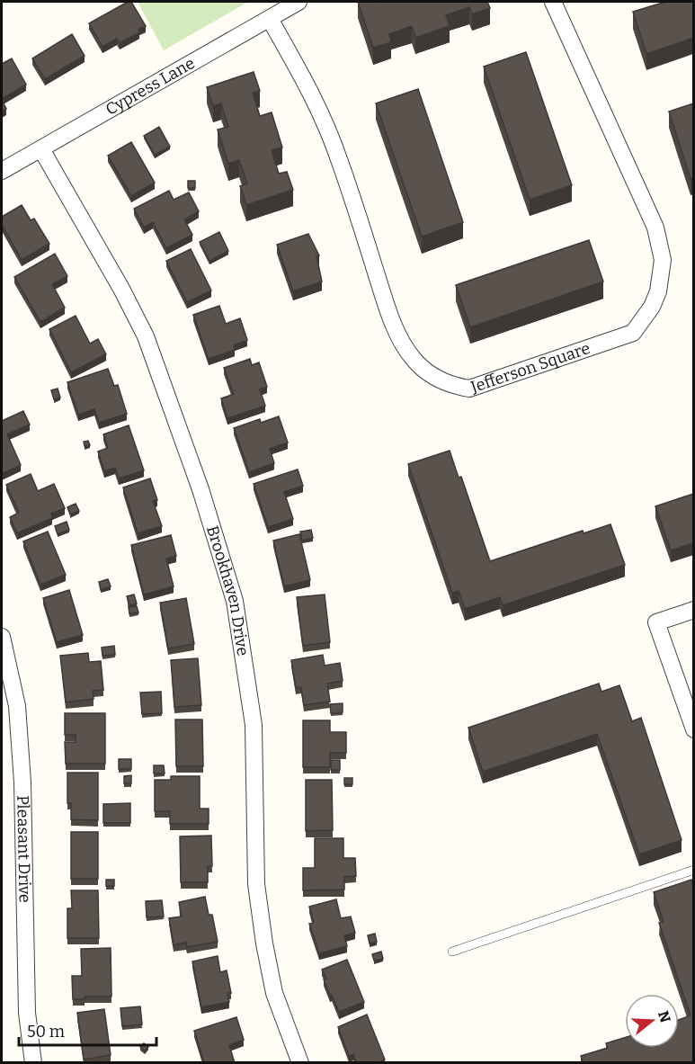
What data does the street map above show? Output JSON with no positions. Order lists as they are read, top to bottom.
{
  "streets": {
    "street": [
      "Cypress Lane",
      "Jefferson Square",
      "Brookhaven Drive",
      "Pleasant Drive"
    ]
  },
  "crossings": [
    ["Cypress Lane", "Jefferson Square"],
    ["Cypress Lane", "Brookhaven Drive"]
  ],
  "scale_bar": "50 m",
  "north": "right"
}
